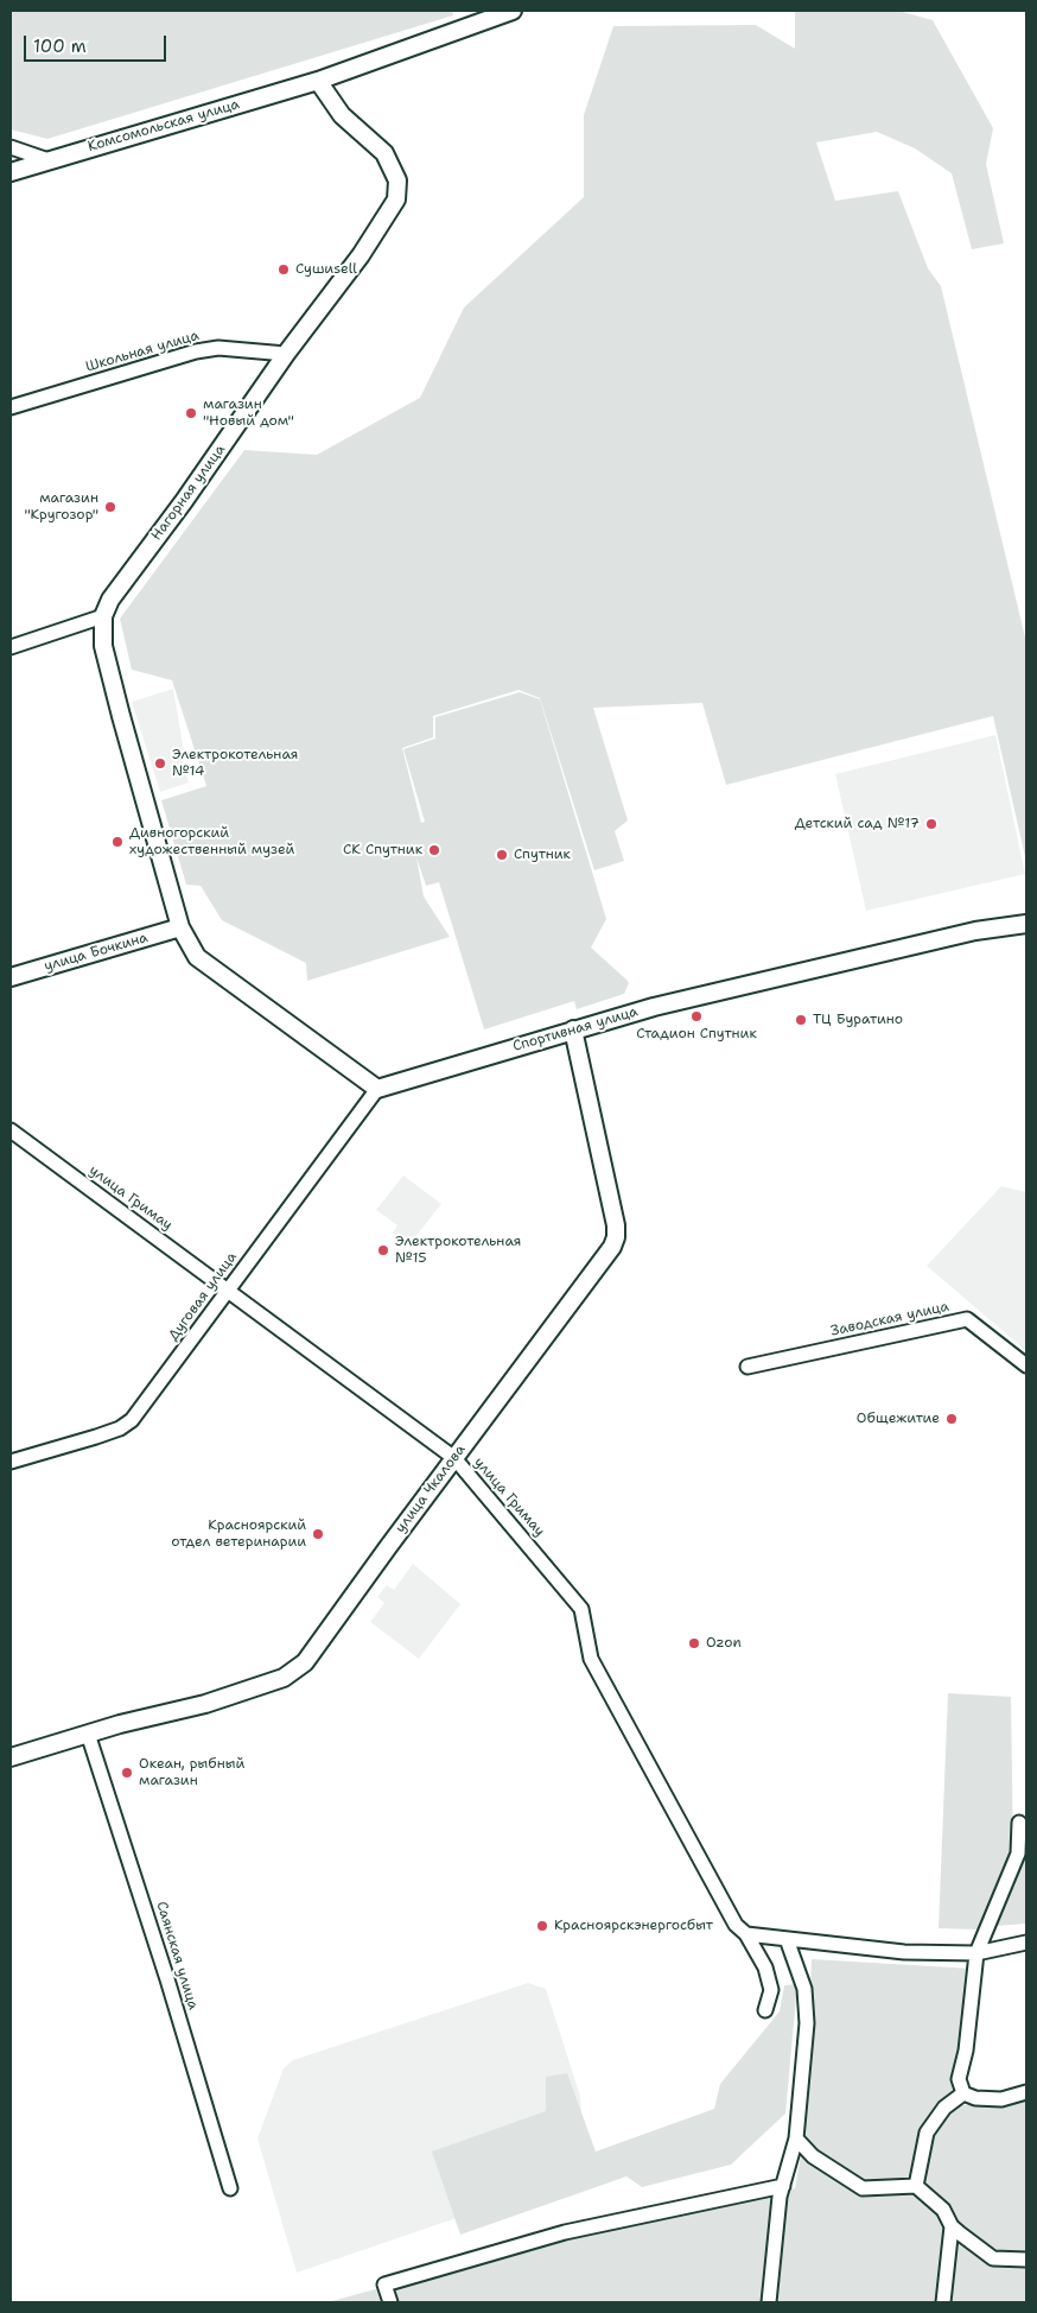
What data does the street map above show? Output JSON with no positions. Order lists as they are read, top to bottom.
{
  "streets": {
    "main road": [
      "Комсомольская улица",
      "Нагорная улица",
      "улица Бочкина",
      "Спортивная улица",
      "улица Чкалова"
    ],
    "street": [
      "Школьная улица",
      "улица Гримау",
      "Дуговая улица",
      "Заводская улица",
      "Саянская улица"
    ]
  },
  "crossings": [
    ["Комсомольская улица", "Нагорная улица"],
    ["Школьная улица", "Нагорная улица"],
    ["Спортивная улица", "Дуговая улица"],
    ["Спортивная улица", "улица Чкалова"],
    ["улица Гримау", "Дуговая улица"],
    ["улица Гримау", "улица Чкалова"],
    ["улица Чкалова", "Саянская улица"]
  ],
  "places": [
    "Сушиsell",
    "магазин \"Новый дом\"",
    "магазин \"Кругозор\"",
    "Электрокотельная №14",
    "Детский сад №17",
    "Дивногорский художественный музей",
    "СК Спутник",
    "Спутник",
    "Стадион Спутник",
    "ТЦ Буратино",
    "Электрокотельная №15",
    "Общежитие",
    "Красноярский отдел ветеринарии",
    "Ozon",
    "Океан, рыбный магазин",
    "Красноярскэнергосбыт"
  ],
  "scale_bar": "100 m"
}
